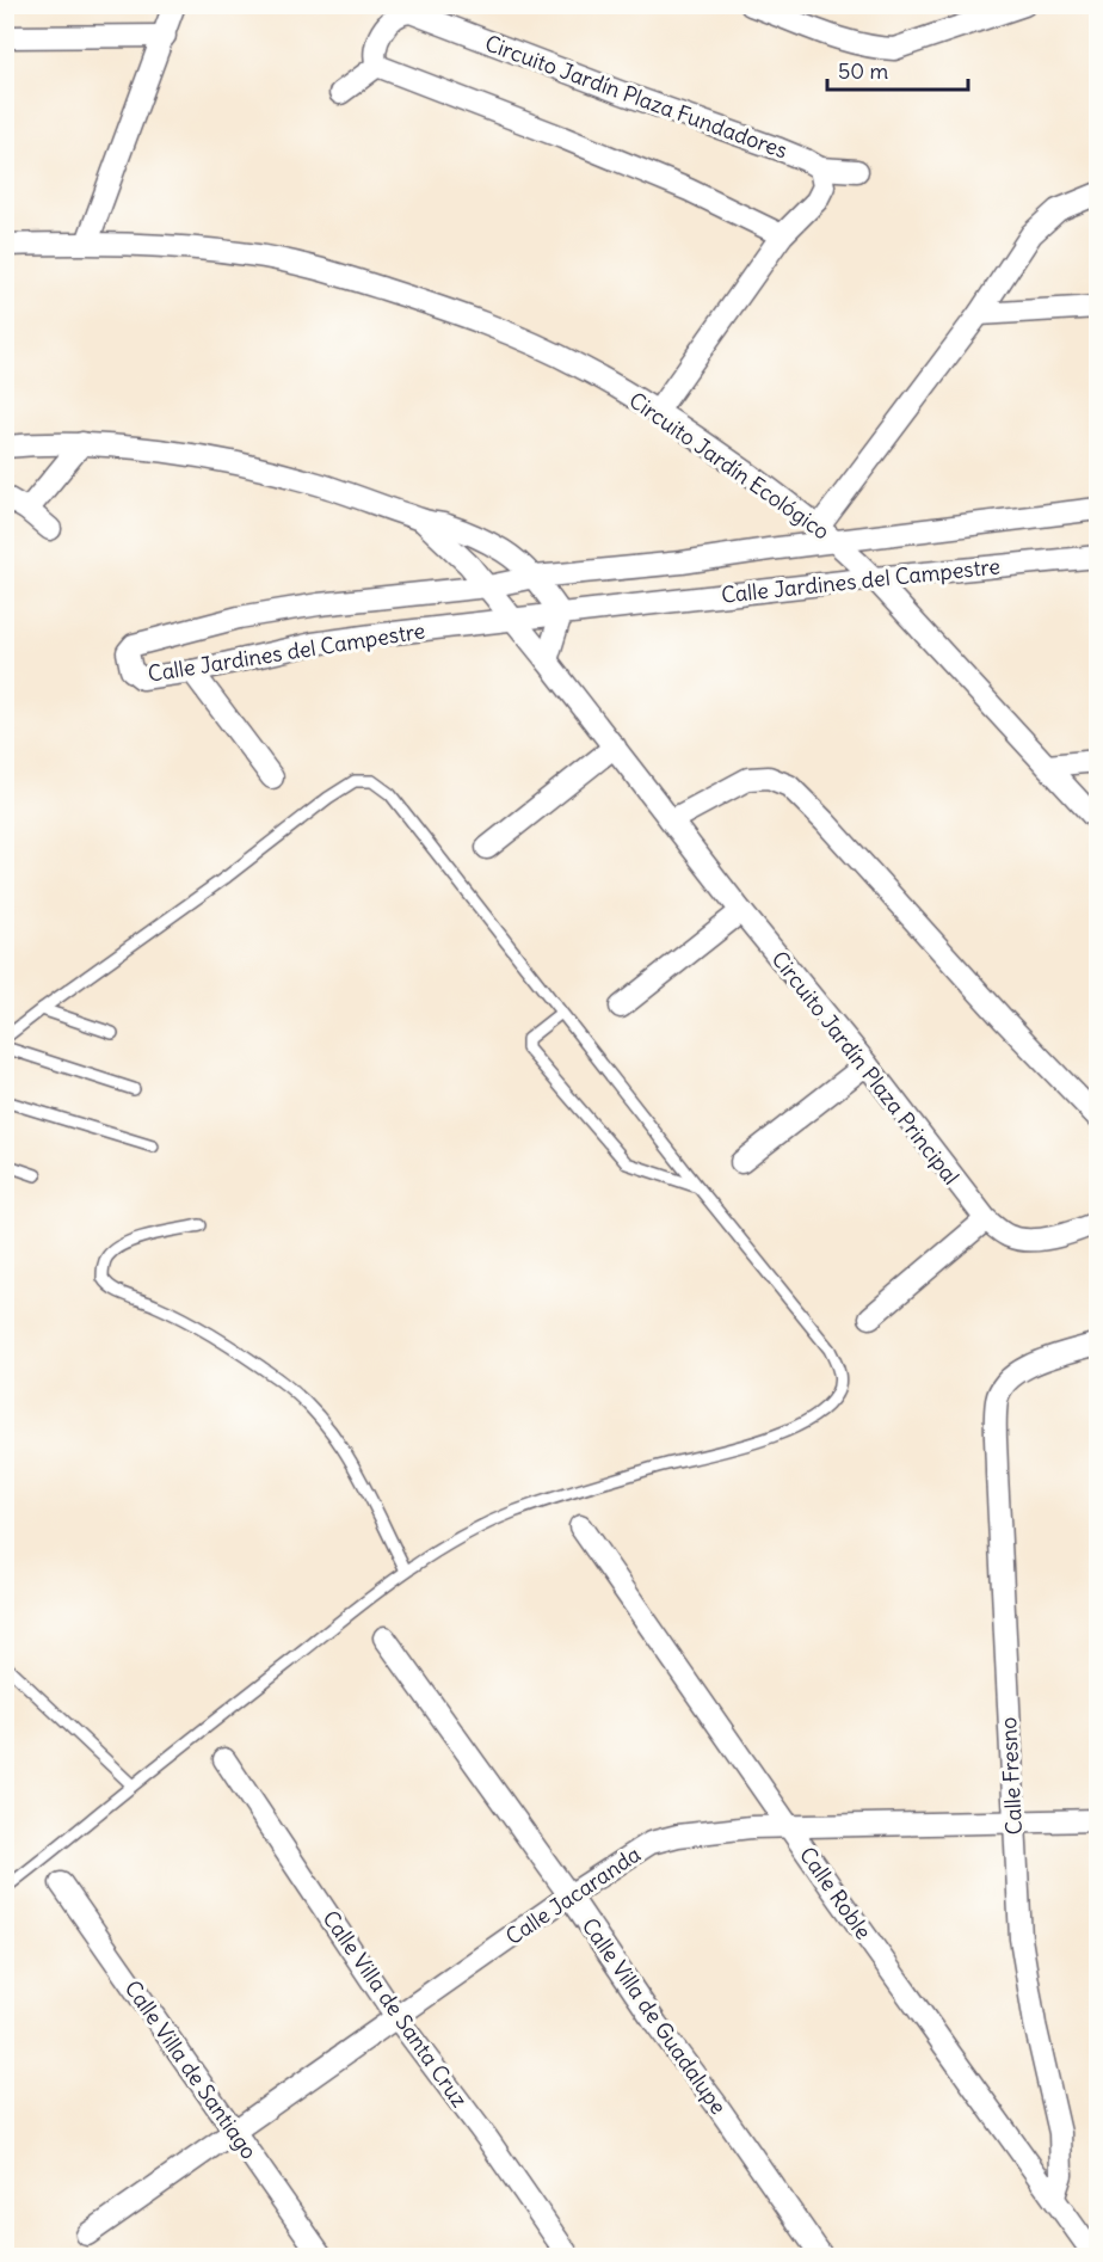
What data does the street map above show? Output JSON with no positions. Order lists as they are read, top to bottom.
{
  "streets": {
    "street": [
      "Circuito Jardín Plaza Fundadores",
      "Circuito Jardín Ecológico",
      "Calle Jardines del Campestre",
      "Circuito Jardín Plaza Principal",
      "Calle Fresno",
      "Calle Roble",
      "Calle Jacaranda",
      "Calle Villa de Santa Cruz",
      "Calle Villa de Guadalupe",
      "Calle Villa de Santiago"
    ]
  },
  "crossings": [
    ["Circuito Jardín Ecológico", "Calle Jardines del Campestre"],
    ["Calle Jardines del Campestre", "Circuito Jardín Plaza Principal"],
    ["Calle Fresno", "Calle Roble"],
    ["Calle Fresno", "Calle Jacaranda"],
    ["Calle Roble", "Calle Jacaranda"],
    ["Calle Jacaranda", "Calle Villa de Santa Cruz"],
    ["Calle Jacaranda", "Calle Villa de Guadalupe"],
    ["Calle Jacaranda", "Calle Villa de Santiago"]
  ],
  "scale_bar": "50 m"
}
